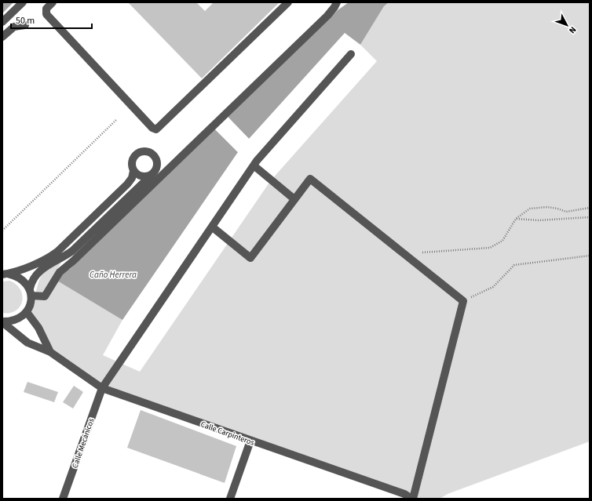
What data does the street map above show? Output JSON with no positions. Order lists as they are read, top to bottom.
{
  "streets": {
    "street": ["Calle Carpinteros", "Calle Mecánicos"]
  },
  "crossings": [
    ["Calle Carpinteros", "Calle Mecánicos"]
  ],
  "water": ["Caño Herrera"],
  "scale_bar": "50 m",
  "north": "bottom right"
}
